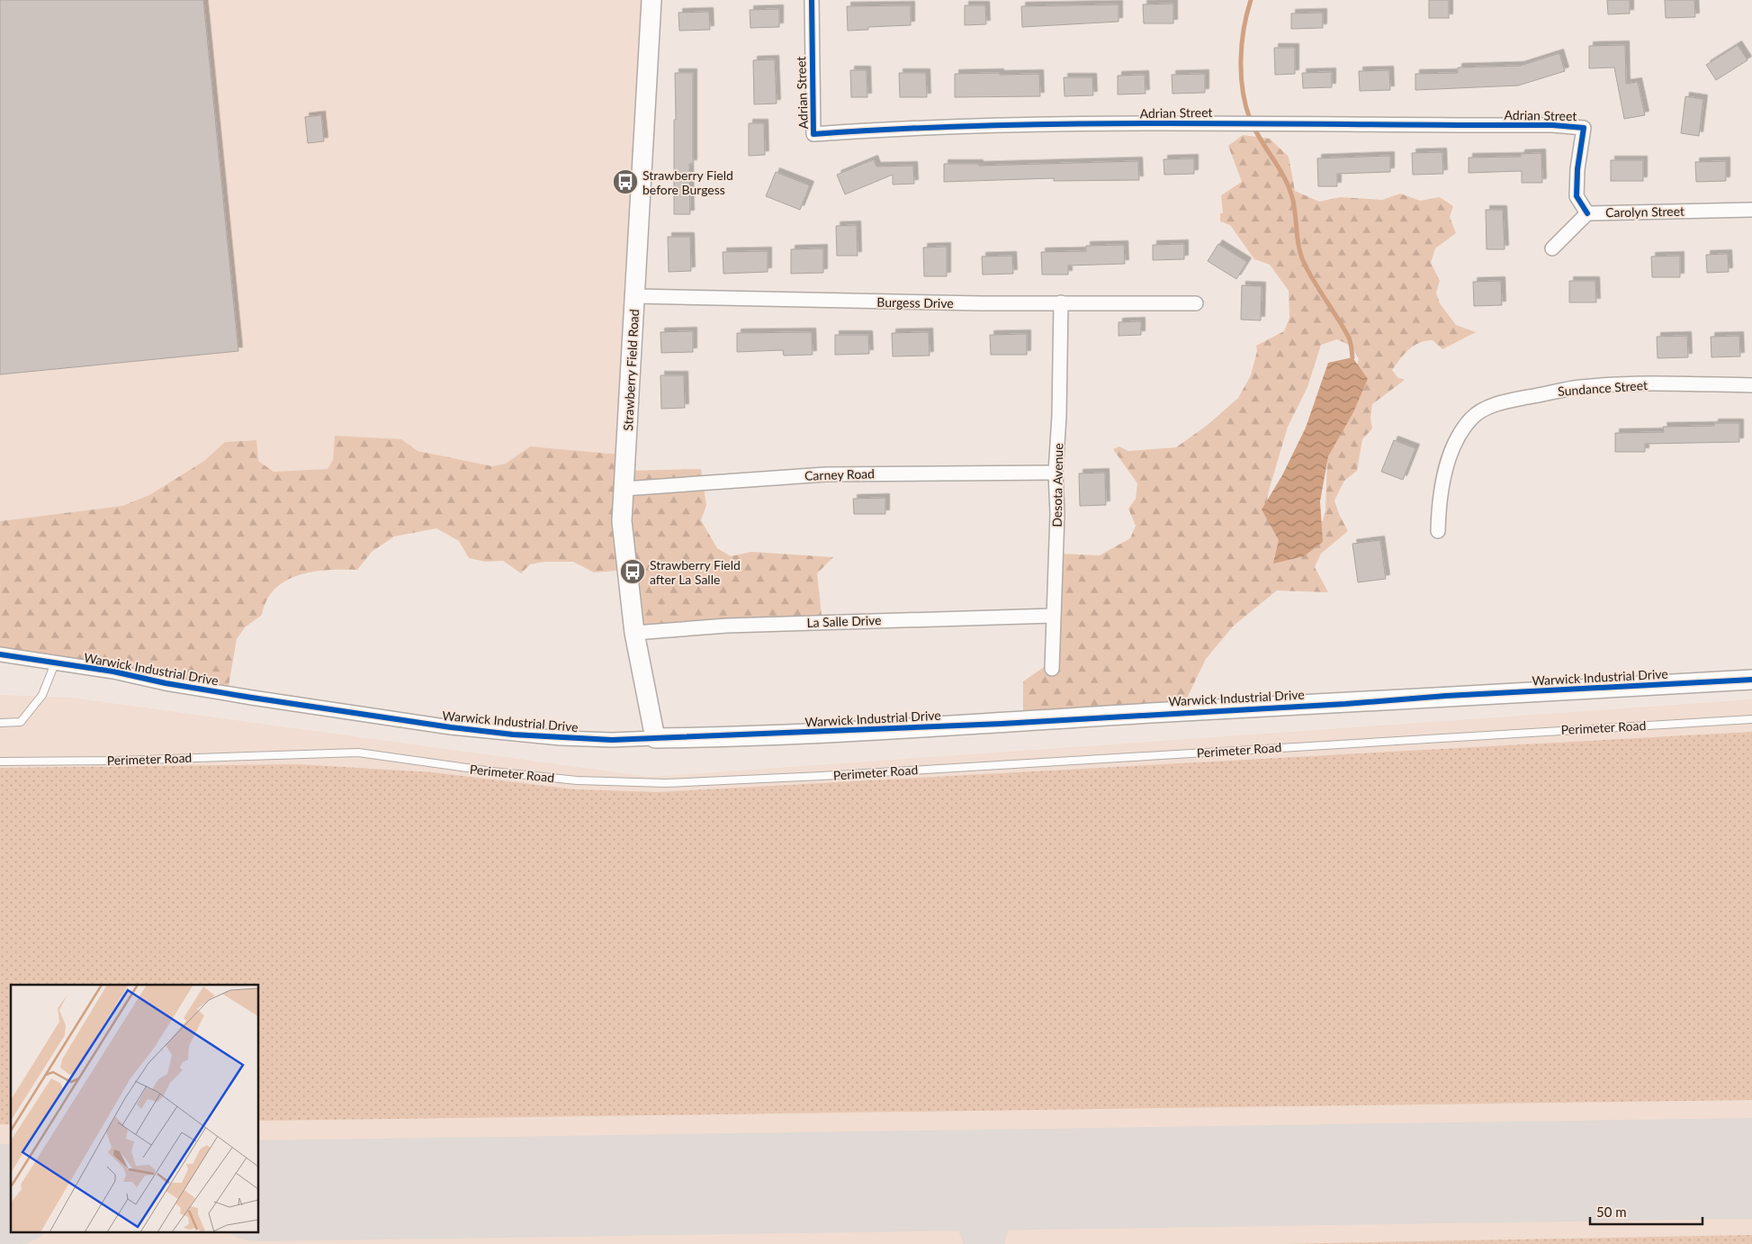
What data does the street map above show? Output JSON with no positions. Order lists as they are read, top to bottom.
{
  "streets": {
    "street": [
      "Adrian Street",
      "Carolyn Street",
      "Burgess Drive",
      "Strawberry Field Road",
      "Sundance Street",
      "Carney Road",
      "Desota Avenue",
      "La Salle Drive",
      "Warwick Industrial Drive"
    ],
    "lane": ["Perimeter Road"]
  },
  "crossings": [
    ["Adrian Street", "Carolyn Street"],
    ["Burgess Drive", "Strawberry Field Road"],
    ["Burgess Drive", "Desota Avenue"],
    ["Strawberry Field Road", "Carney Road"],
    ["Strawberry Field Road", "La Salle Drive"],
    ["Strawberry Field Road", "Warwick Industrial Drive"],
    ["Carney Road", "Desota Avenue"],
    ["Desota Avenue", "La Salle Drive"]
  ],
  "places": {
    "bus stop": ["Strawberry Field before Burgess", "Strawberry Field after La Salle"]
  },
  "scale_bar": "50 m"
}
